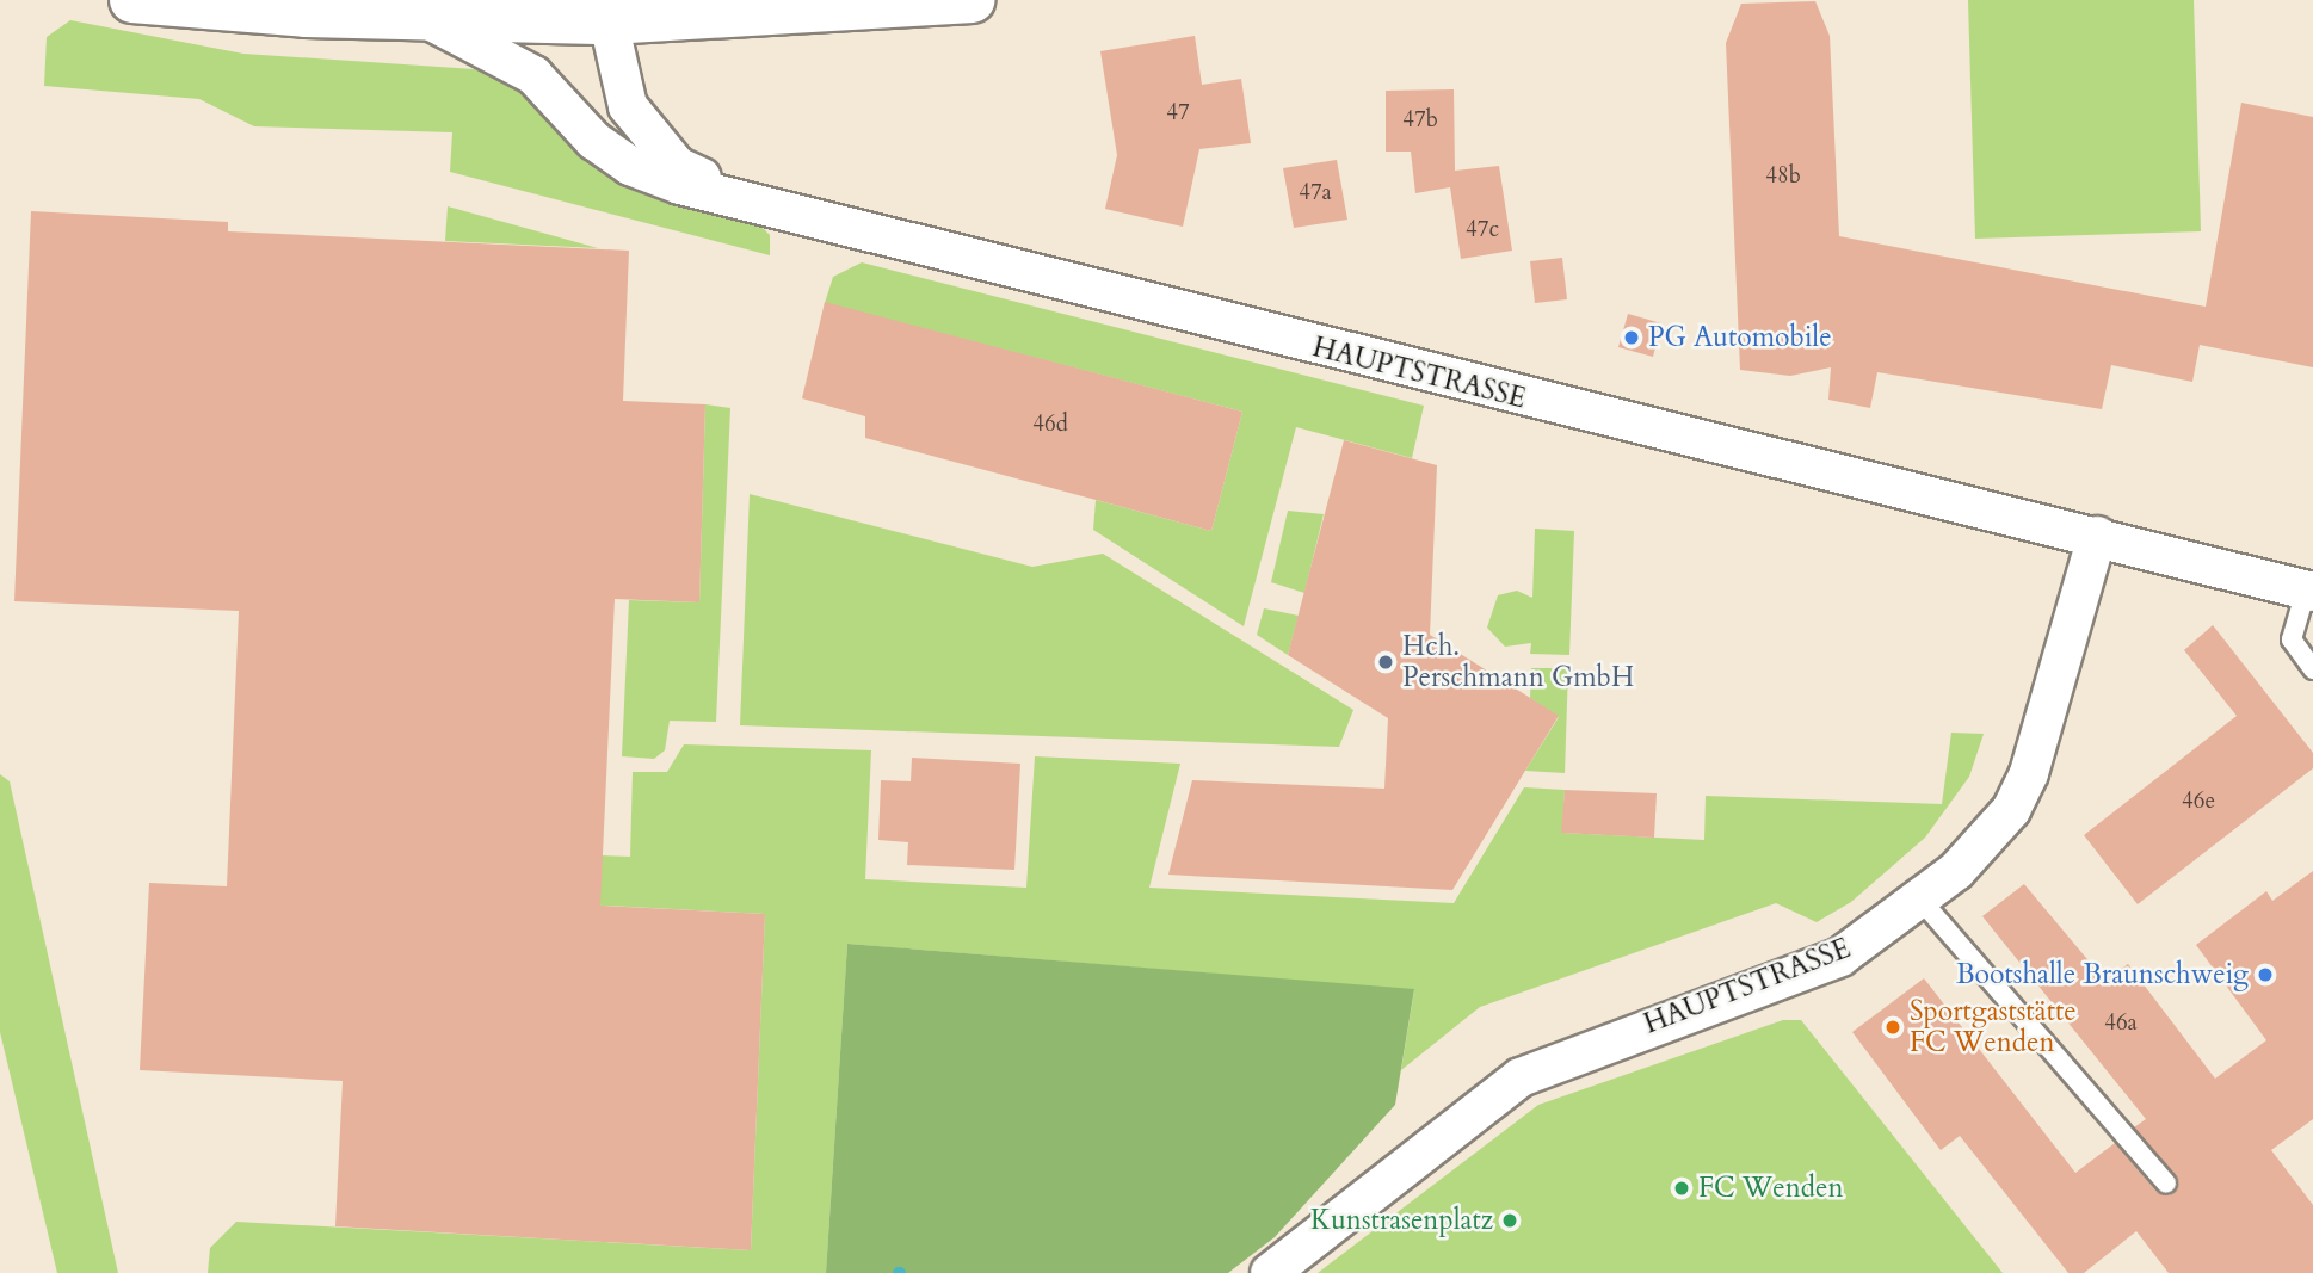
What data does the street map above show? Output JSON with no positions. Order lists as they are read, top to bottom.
{
  "streets": {
    "street": ["HAUPTSTRASSE"]
  },
  "places": [
    "PG Automobile",
    "Hch. Perschmann GmbH",
    "Bootshalle Braunschweig",
    "Sportgaststätte FC Wenden",
    "FC Wenden",
    "Kunstrasenplatz"
  ],
  "house_numbers": [
    "47",
    "47b",
    "48b",
    "47a",
    "47c",
    "46d",
    "46e",
    "46a"
  ]
}
